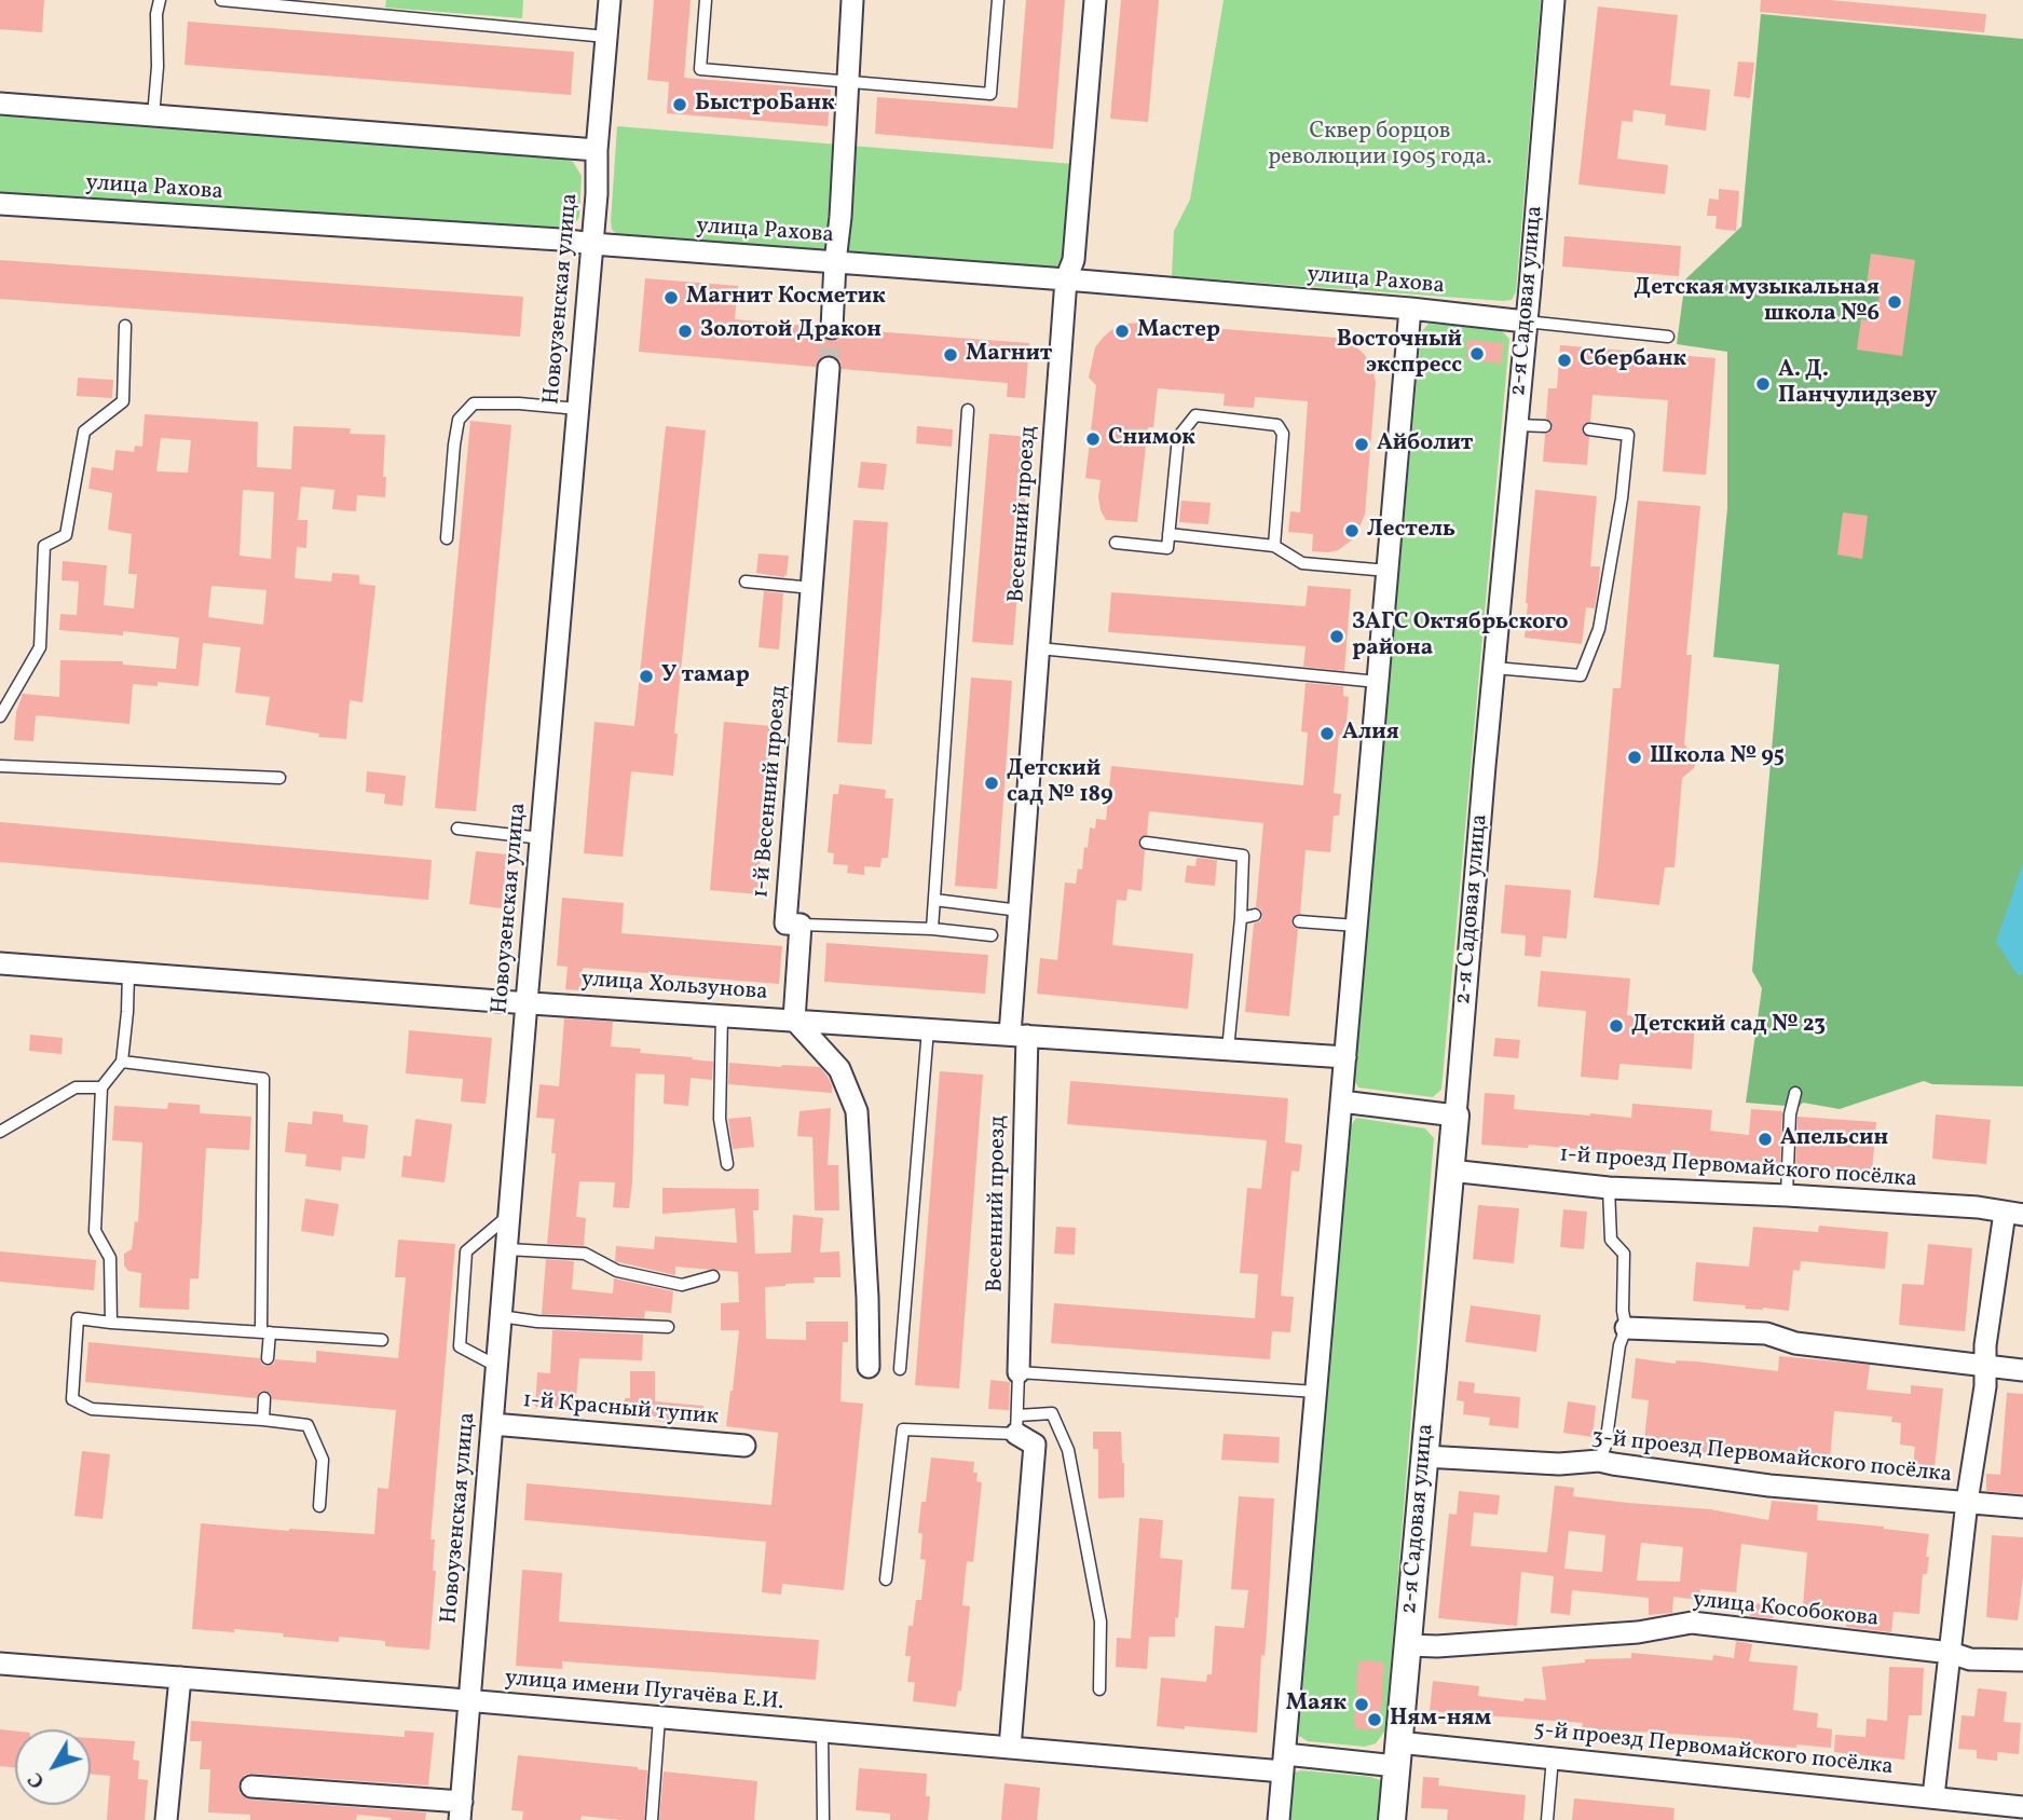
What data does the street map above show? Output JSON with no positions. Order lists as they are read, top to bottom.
{
  "streets": {
    "street": [
      "улица Рахова",
      "Новоузенская улица",
      "2-я Садовая улица",
      "Весенний проезд",
      "1-й Весенний проезд",
      "улица Хользунова",
      "1-й проезд Первомайского посёлка",
      "1-й Красный тупик",
      "3-й проезд Первомайского посёлка",
      "улица Кособокова",
      "улица имени Пугачёва Е.И.",
      "5-й проезд Первомайского посёлка"
    ]
  },
  "crossings": [
    ["улица Рахова", "Новоузенская улица"],
    ["улица Рахова", "2-я Садовая улица"],
    ["улица Рахова", "Весенний проезд"],
    ["Новоузенская улица", "улица Хользунова"],
    ["Новоузенская улица", "1-й Красный тупик"],
    ["Новоузенская улица", "улица имени Пугачёва Е.И."],
    ["2-я Садовая улица", "1-й проезд Первомайского посёлка"],
    ["2-я Садовая улица", "3-й проезд Первомайского посёлка"],
    ["2-я Садовая улица", "улица Кособокова"],
    ["2-я Садовая улица", "5-й проезд Первомайского посёлка"],
    ["Весенний проезд", "улица Хользунова"],
    ["улица имени Пугачёва Е.И.", "5-й проезд Первомайского посёлка"]
  ],
  "parks": ["Сквер борцов революции 1905 года."],
  "places": [
    "БыстроБанк",
    "Магнит Косметик",
    "Детская музыкальная школа №6",
    "Золотой Дракон",
    "Мастер",
    "Восточный экспресс",
    "Магнит",
    "Сбербанк",
    "А. Д. Панчулидзеву",
    "Снимок",
    "Айболит",
    "Лестель",
    "ЗАГС Октябрьского района",
    "У тамар",
    "Алия",
    "Школа № 95",
    "Детский сад № 189",
    "Детский сад № 23",
    "Апельсин",
    "Маяк",
    "Ням-ням"
  ],
  "north": "bottom left"
}
